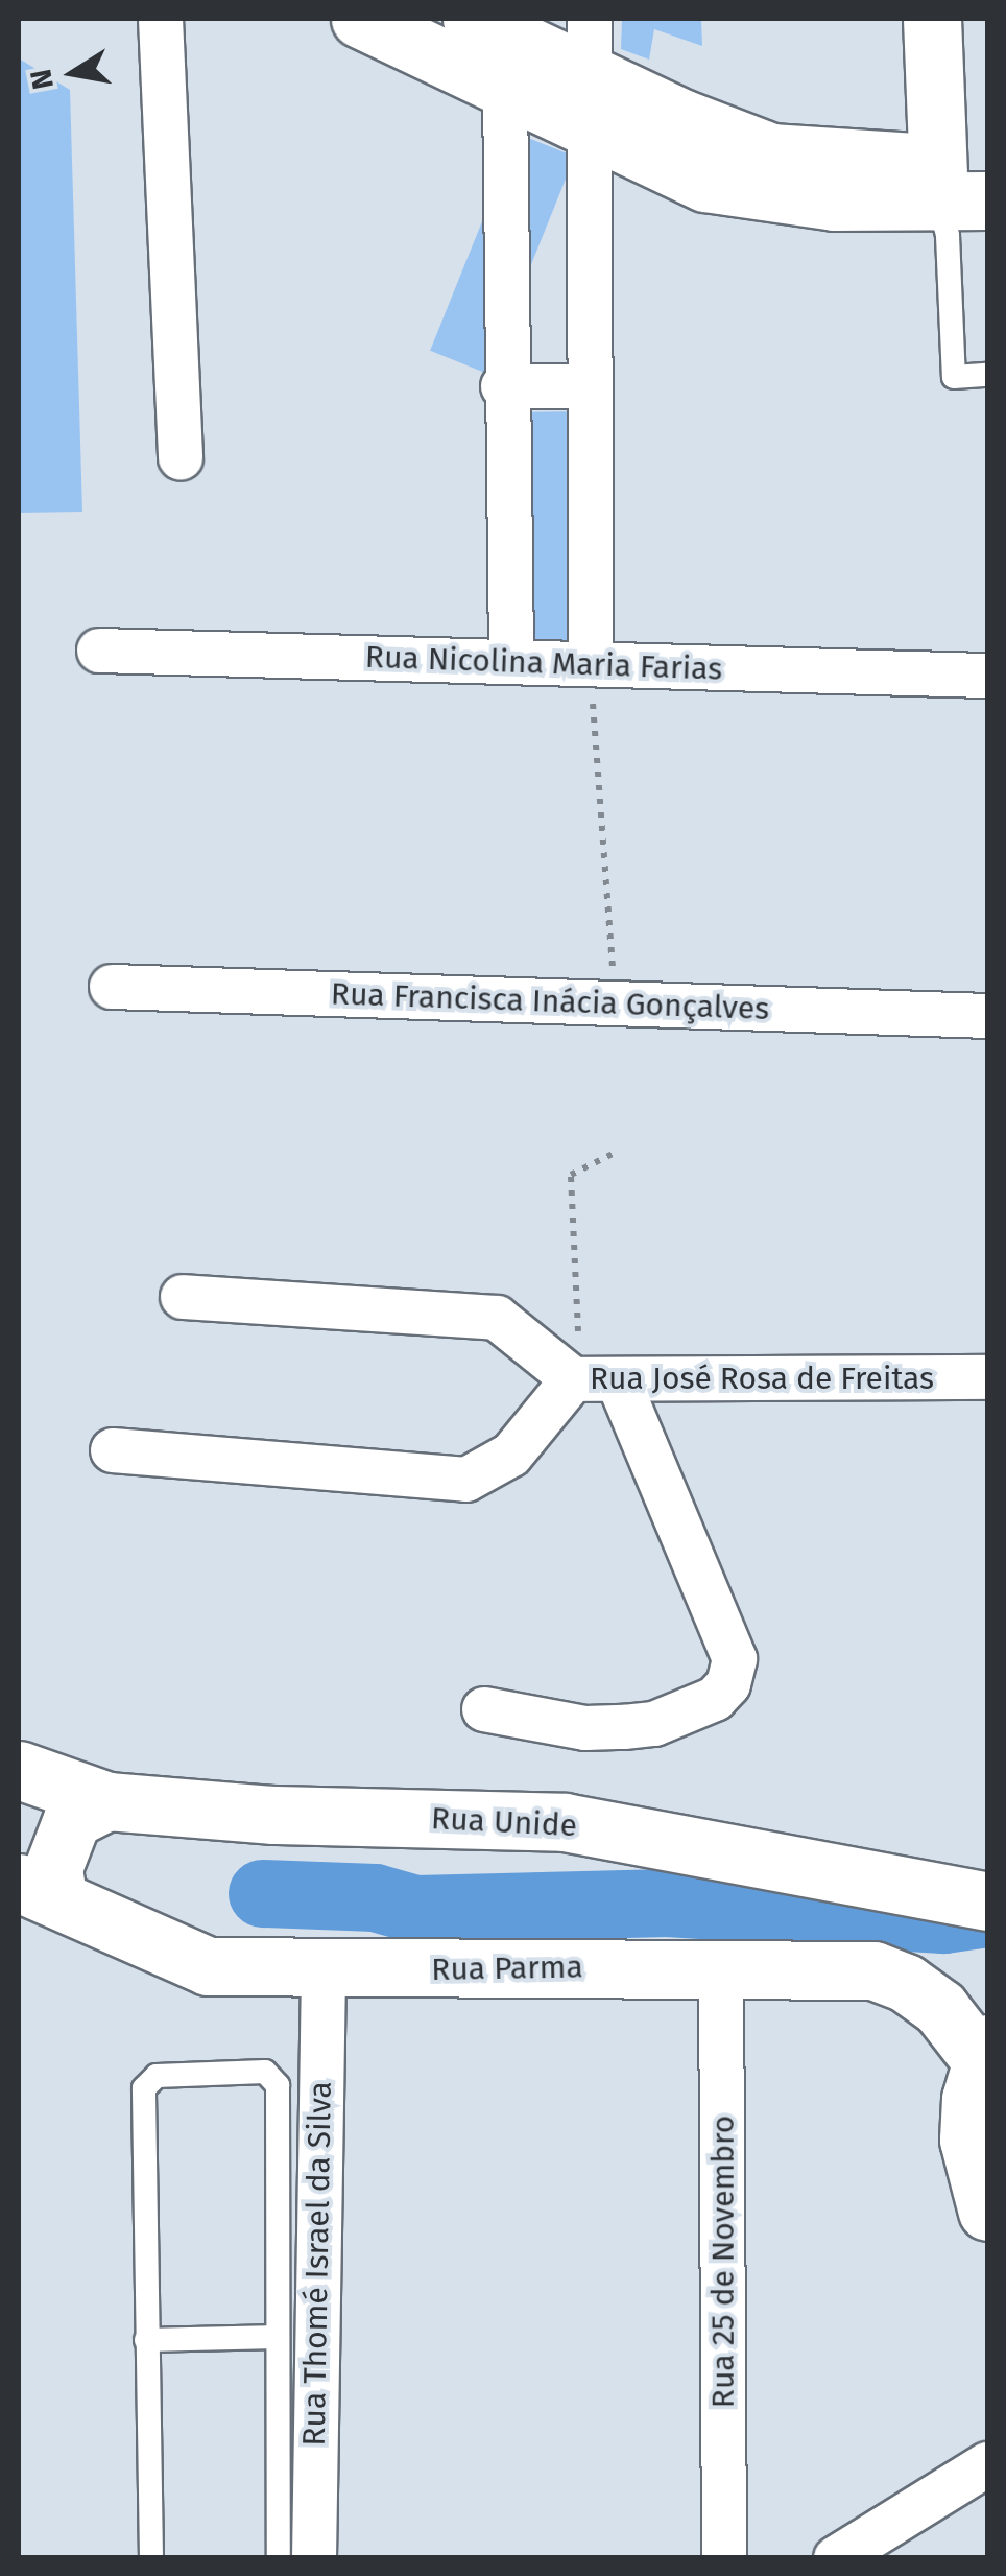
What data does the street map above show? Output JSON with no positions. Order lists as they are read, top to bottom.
{
  "streets": {
    "main road": ["Rua Unide", "Rua Parma"],
    "street": [
      "Rua Nicolina Maria Farias",
      "Rua Francisca Inácia Gonçalves",
      "Rua José Rosa de Freitas",
      "Rua 25 de Novembro",
      "Rua Thomé Israel da Silva"
    ]
  },
  "crossings": [
    ["Rua Parma", "Rua 25 de Novembro"],
    ["Rua Parma", "Rua Thomé Israel da Silva"]
  ],
  "north": "left"
}
